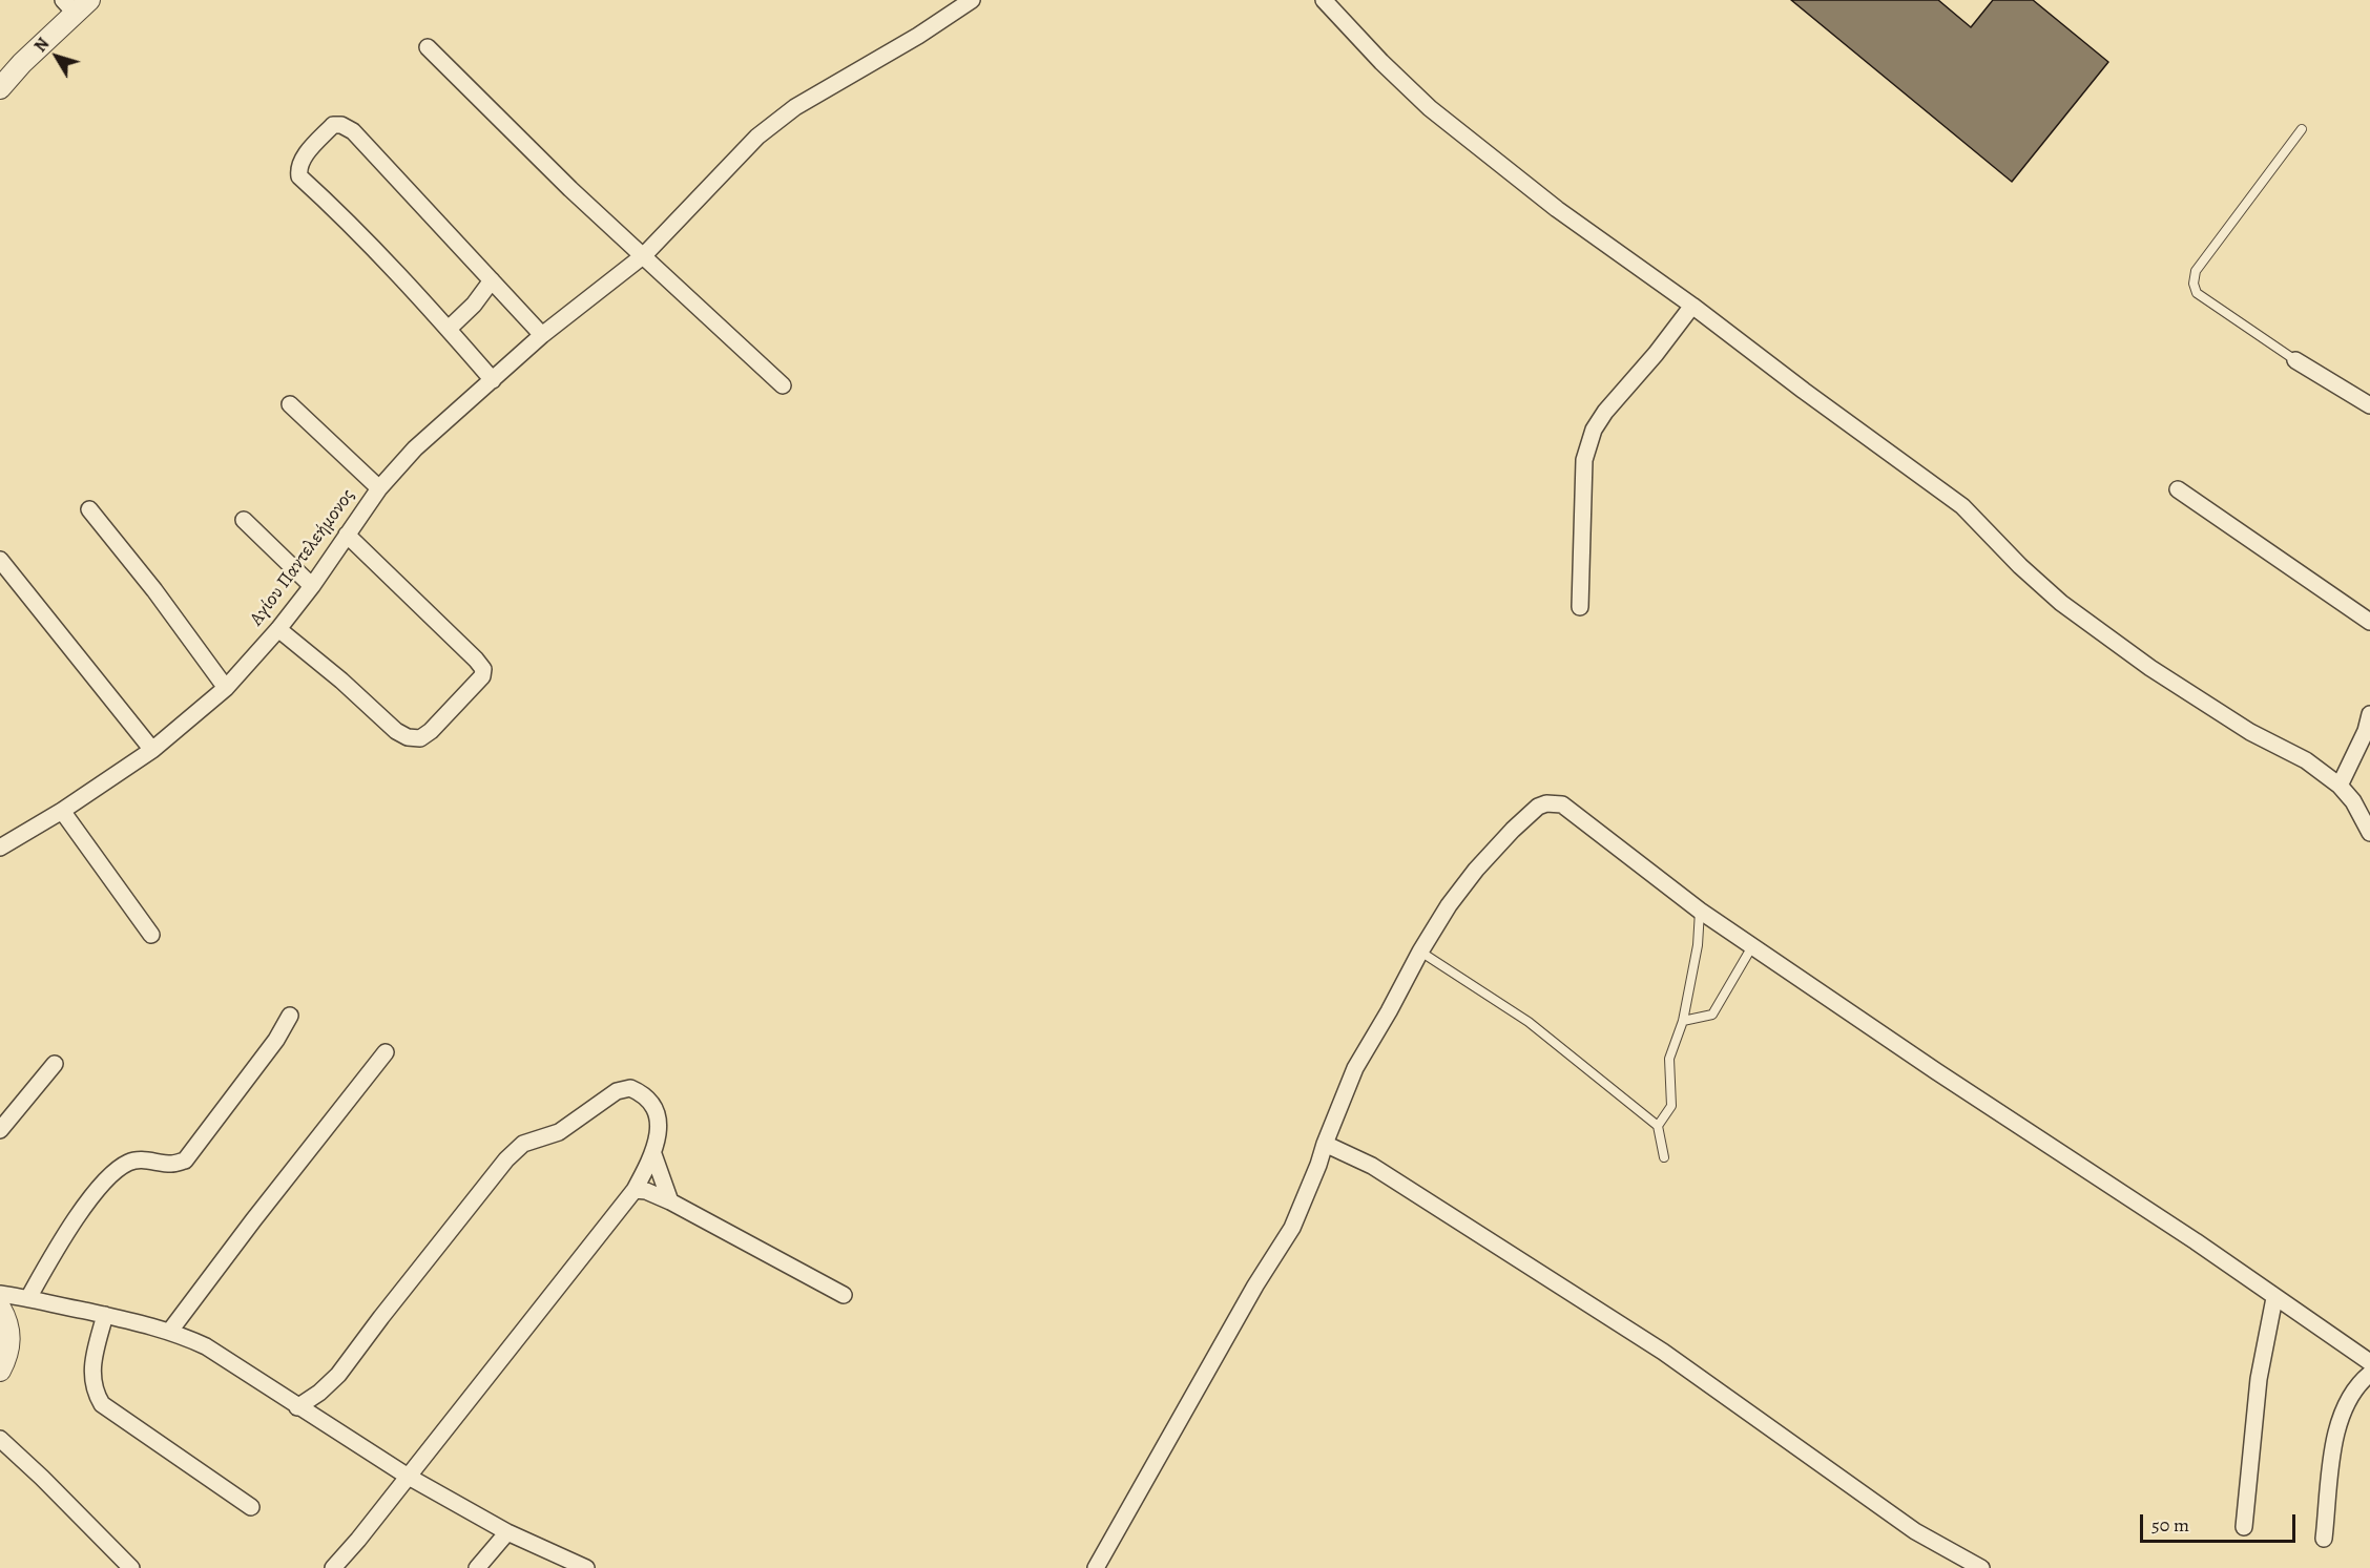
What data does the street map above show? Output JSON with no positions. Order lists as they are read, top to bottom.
{
  "streets": {
    "street": ["Αγίου Παντελεήμονος"]
  },
  "scale_bar": "50 m",
  "north": "top left"
}
